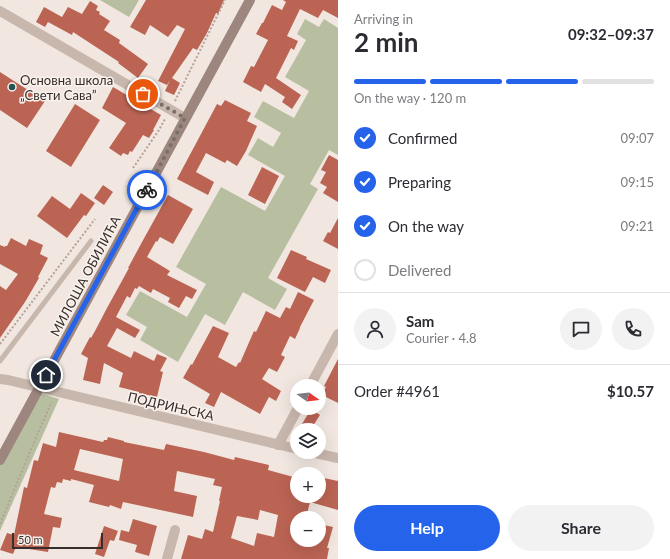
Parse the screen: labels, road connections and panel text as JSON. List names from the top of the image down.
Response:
{
  "streets": {
    "street": ["МИЛОША ОБИЛИЋА", "ПОДРИЊСКА"]
  },
  "crossings": [
    ["МИЛОША ОБИЛИЋА", "ПОДРИЊСКА"]
  ],
  "places": ["Основна школа „Свети Сава”"],
  "scale_bar": "50 m",
  "north": "right",
  "page": {
    "heading": ["2 min", "Arriving in", "09:32–09:37"],
    "panel": [
      "Sam",
      "Courier · 4.8",
      "Order #4961",
      "$10.57"
    ],
    "bar": "On the way · 120 m",
    "list": [
      ["Confirmed", "09:07"],
      ["Preparing", "09:15"],
      ["On the way", "09:21"],
      "Delivered"
    ],
    "map_buttons": ["+", "−"],
    "buttons": ["Help", "Share"],
    "scale": "50 m"
  }
}
